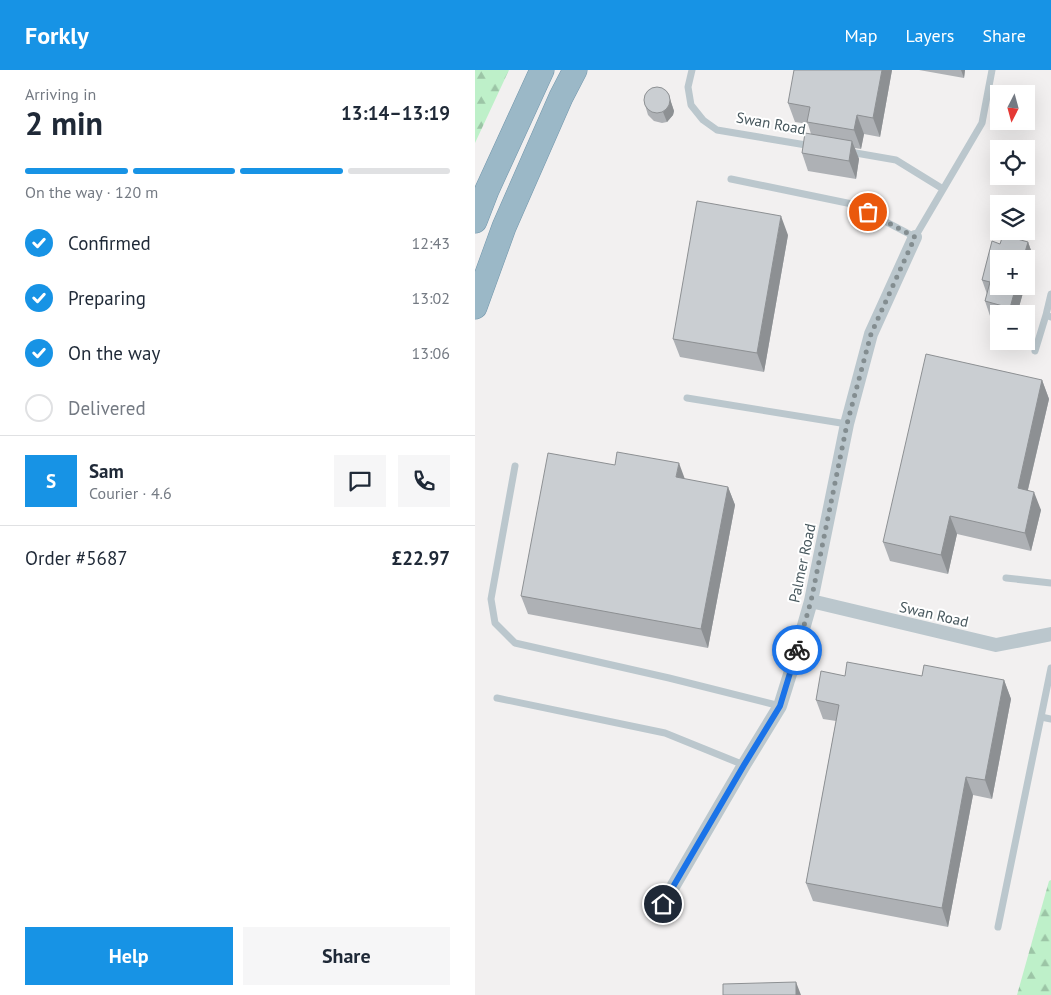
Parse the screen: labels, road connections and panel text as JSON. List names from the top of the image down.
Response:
{
  "streets": {
    "street": ["Swan Road", "Palmer Road"]
  },
  "crossings": [
    ["Swan Road", "Palmer Road"]
  ],
  "north": "bottom",
  "page": {
    "header": "Forkly",
    "nav": ["Map", "Layers", "Share"],
    "heading": ["2 min", "Arriving in", "13:14–13:19"],
    "panel": [
      "Sam",
      "Courier · 4.6",
      "Order #5687",
      "£22.97"
    ],
    "map_buttons": ["+", "−"],
    "bar": "On the way · 120 m",
    "list": [
      ["Confirmed", "12:43"],
      ["Preparing", "13:02"],
      ["On the way", "13:06"],
      "Delivered"
    ],
    "round": "S",
    "buttons": ["Help", "Share"]
  }
}
